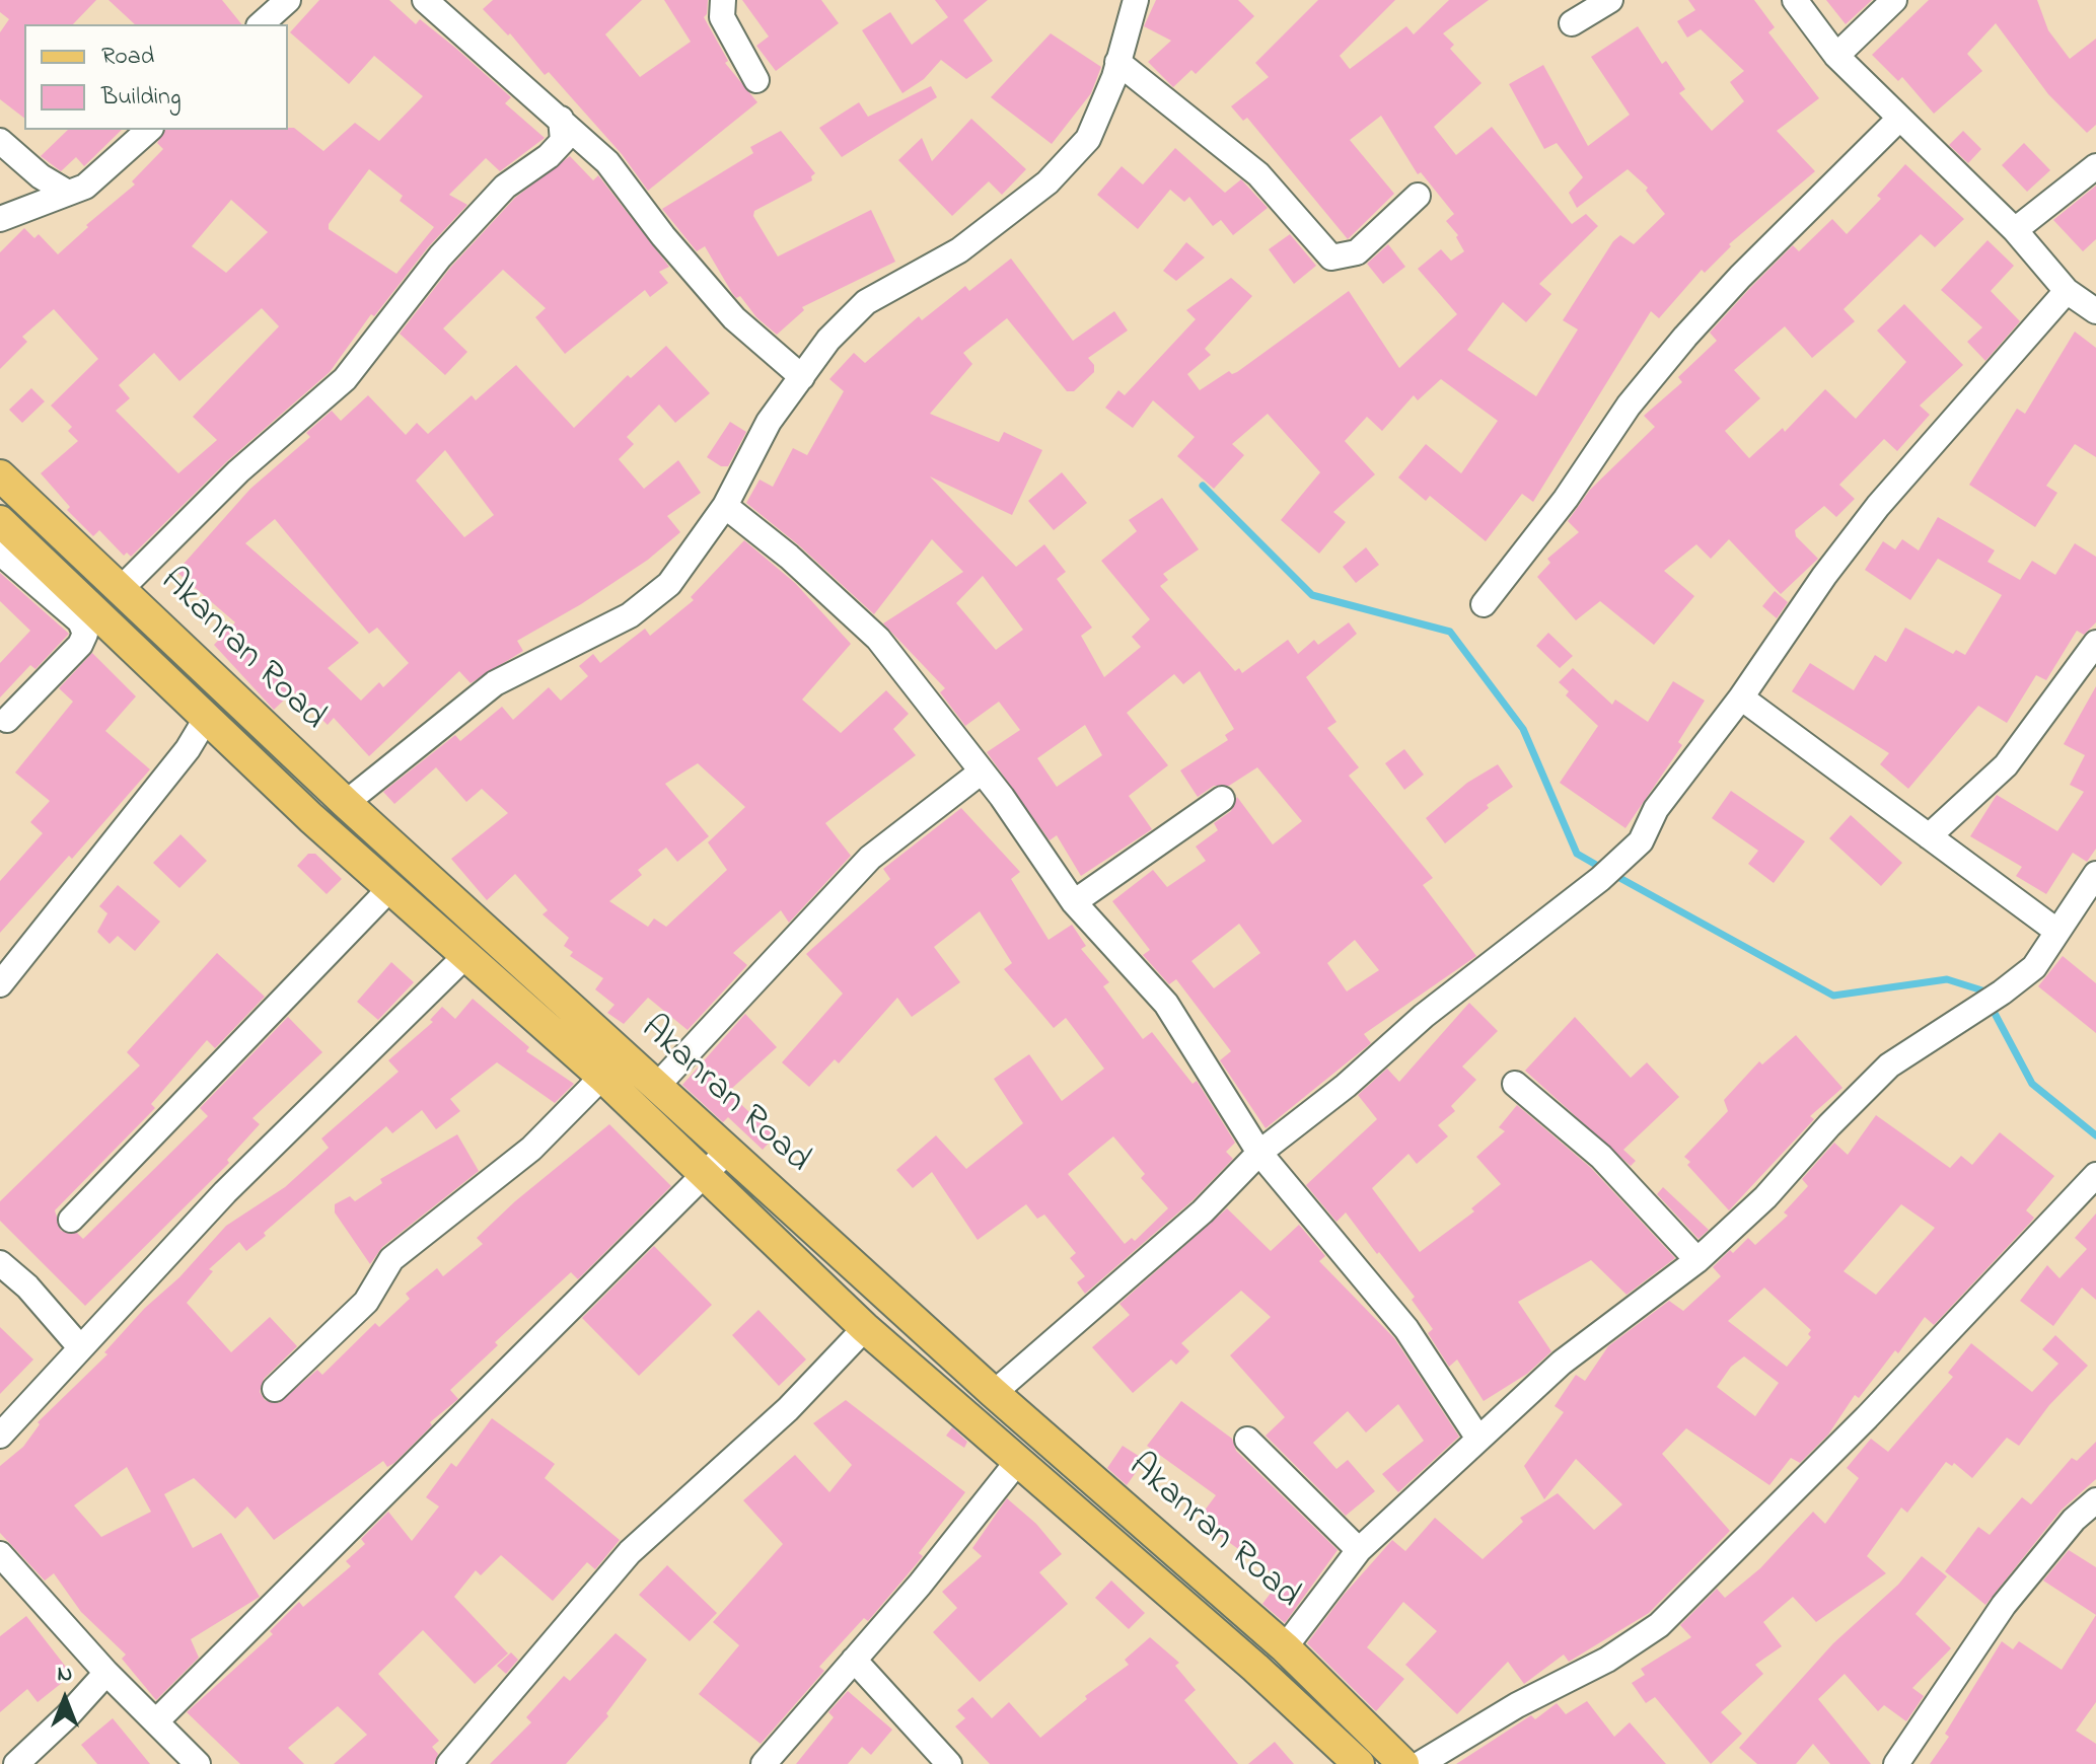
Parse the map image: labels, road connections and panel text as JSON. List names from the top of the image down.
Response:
{
  "streets": {
    "main road": ["Akanran Road"]
  },
  "legend": ["Road", "Building"],
  "north": "top"
}
